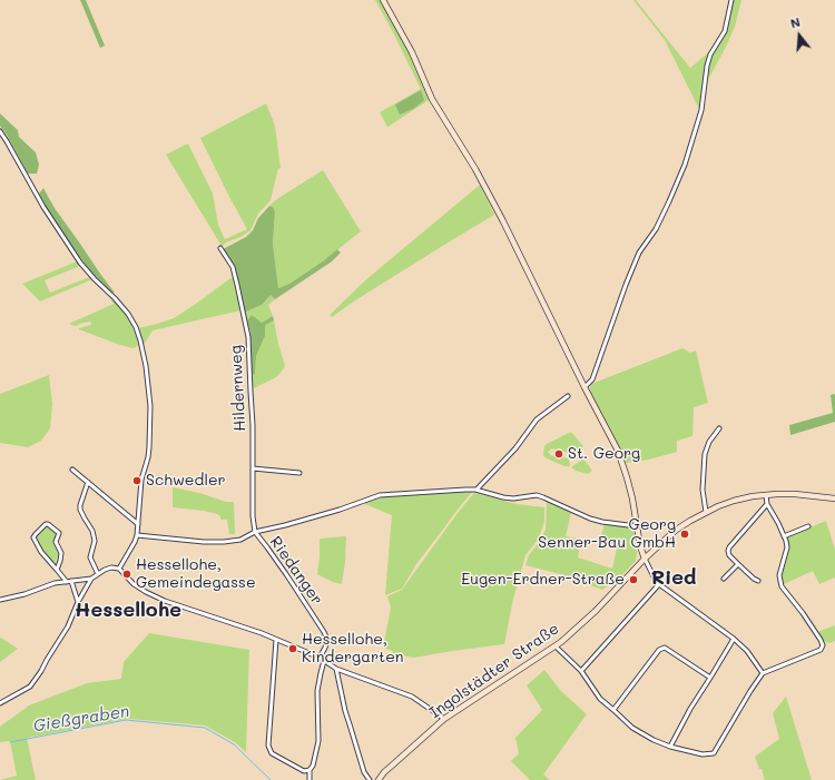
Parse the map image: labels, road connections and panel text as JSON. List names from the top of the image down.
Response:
{
  "streets": {
    "main road": ["Ingolstädter Straße"],
    "street": ["Hildernweg", "Riedanger"]
  },
  "crossings": [
    ["Hildernweg", "Riedanger"]
  ],
  "districts": ["Ried", "Hessellohe"],
  "water": ["Gießgraben"],
  "places": [
    "St. Georg",
    "Schwedler",
    "Georg Senner-Bau GmbH",
    "Hessellohe, Gemeindegasse",
    "Eugen-Erdner-Straße",
    "Hessellohe, Kindergarten"
  ],
  "north": "top"
}
